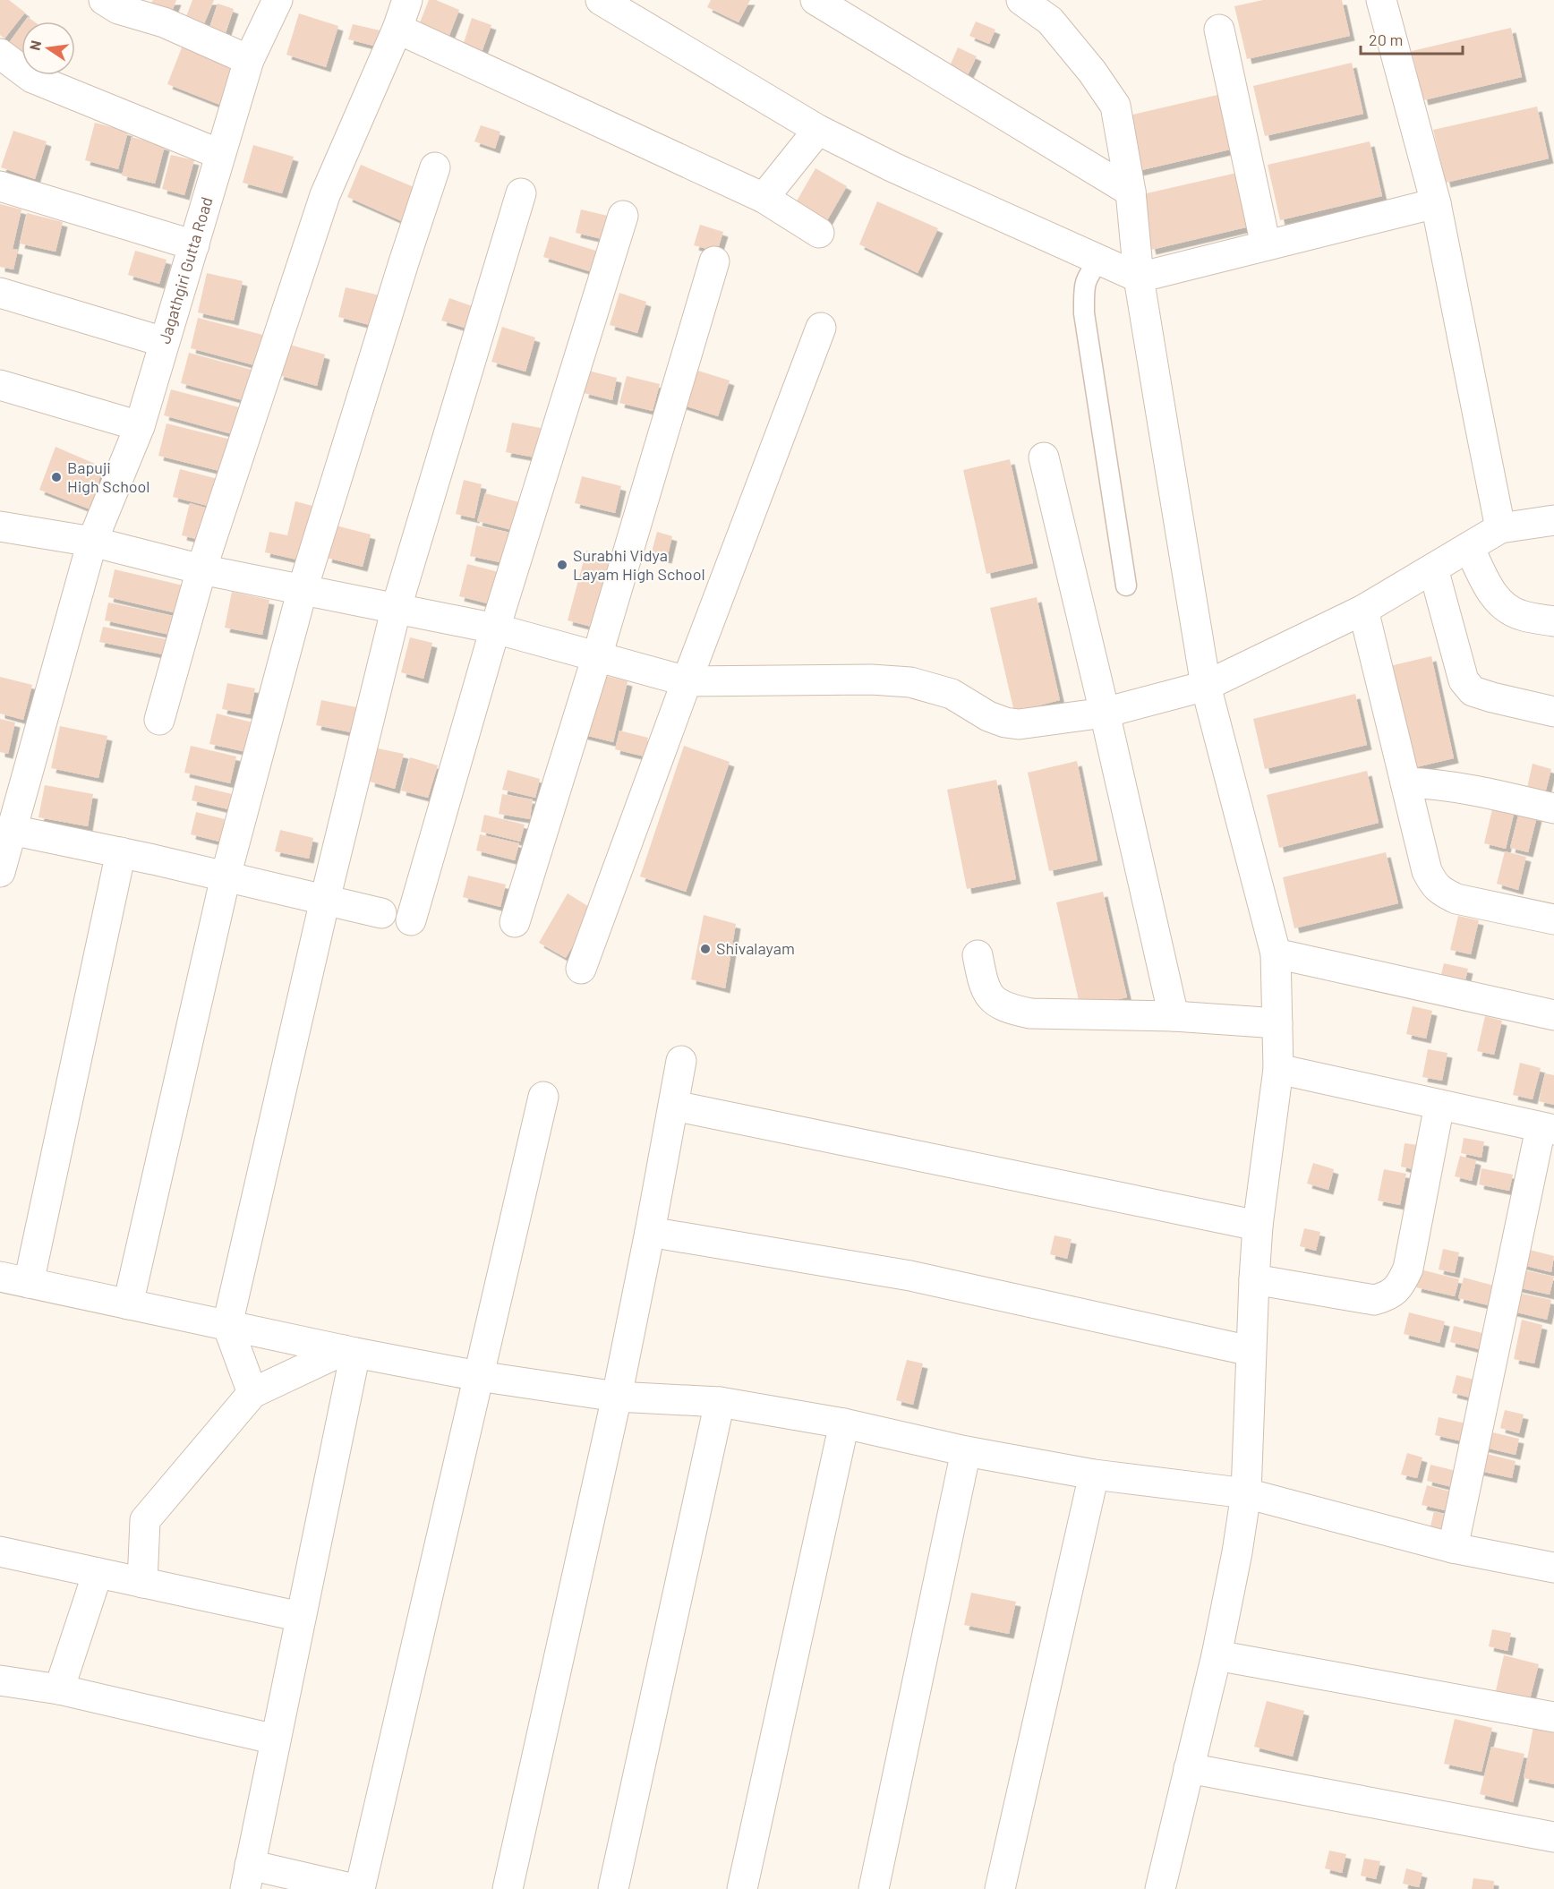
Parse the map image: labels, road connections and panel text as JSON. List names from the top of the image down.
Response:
{
  "streets": {
    "street": ["Jagathgiri Gutta Road"]
  },
  "places": ["Bapuji High School", "Surabhi Vidya Layam High School", "Shivalayam"],
  "scale_bar": "20 m",
  "north": "left"
}
